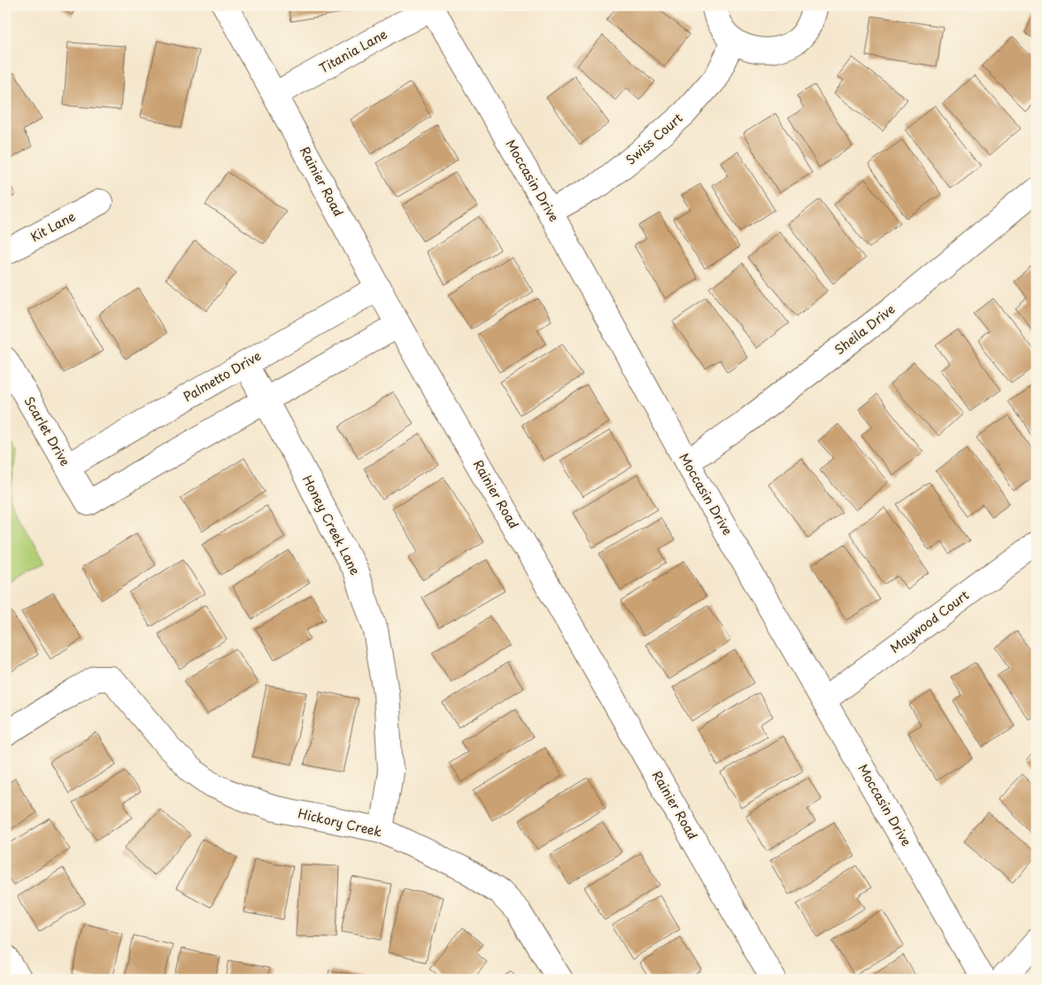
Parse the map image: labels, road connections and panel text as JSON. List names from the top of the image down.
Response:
{
  "streets": {
    "street": [
      "Titania Lane",
      "Swiss Court",
      "Moccasin Drive",
      "Rainier Road",
      "Kit Lane",
      "Sheila Drive",
      "Palmetto Drive",
      "Scarlet Drive",
      "Honey Creek Lane",
      "Maywood Court",
      "Hickory Creek"
    ]
  },
  "crossings": [
    ["Titania Lane", "Moccasin Drive"],
    ["Titania Lane", "Rainier Road"],
    ["Swiss Court", "Moccasin Drive"],
    ["Moccasin Drive", "Sheila Drive"],
    ["Moccasin Drive", "Maywood Court"],
    ["Rainier Road", "Palmetto Drive"],
    ["Palmetto Drive", "Scarlet Drive"],
    ["Palmetto Drive", "Honey Creek Lane"],
    ["Scarlet Drive", "Honey Creek Lane"],
    ["Honey Creek Lane", "Hickory Creek"]
  ]
}
